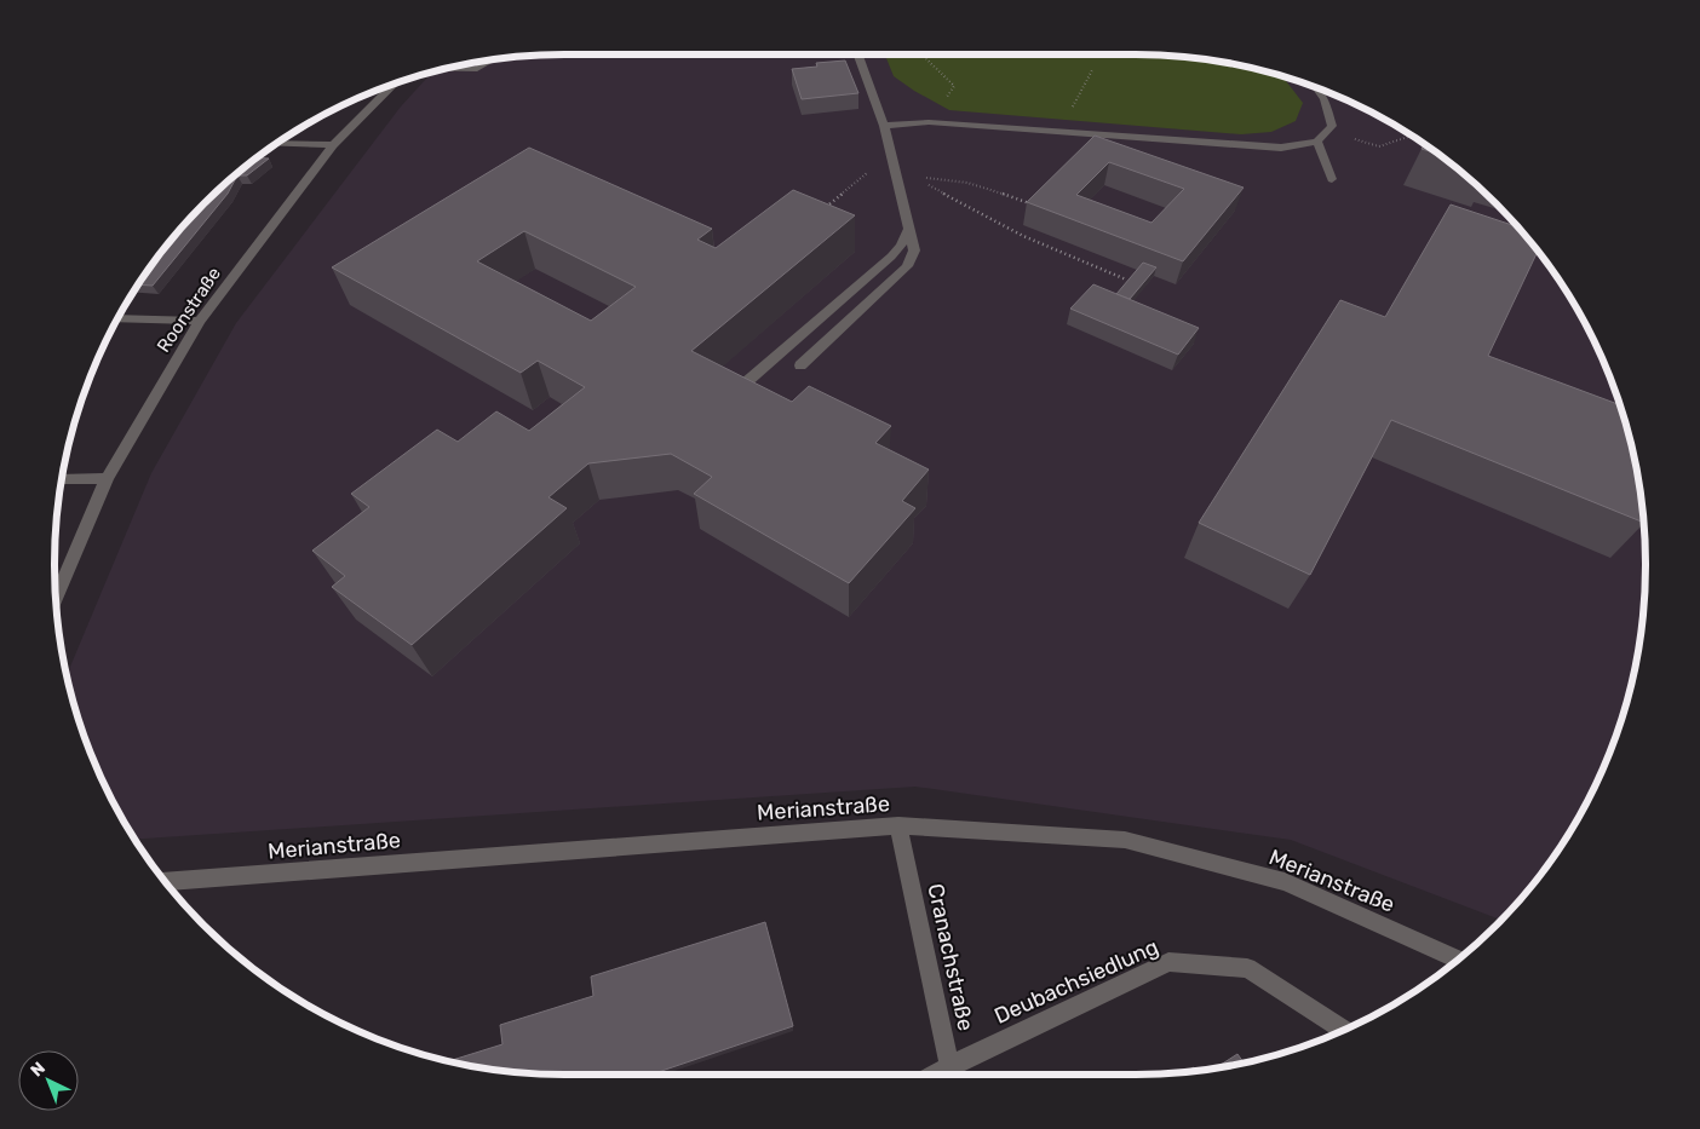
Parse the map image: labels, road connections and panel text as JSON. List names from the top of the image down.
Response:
{
  "streets": {
    "street": [
      "Roonstraße",
      "Merianstraße",
      "Cranachstraße",
      "Deubachsiedlung"
    ]
  },
  "crossings": [
    ["Merianstraße", "Cranachstraße"],
    ["Cranachstraße", "Deubachsiedlung"]
  ],
  "north": "top left"
}
